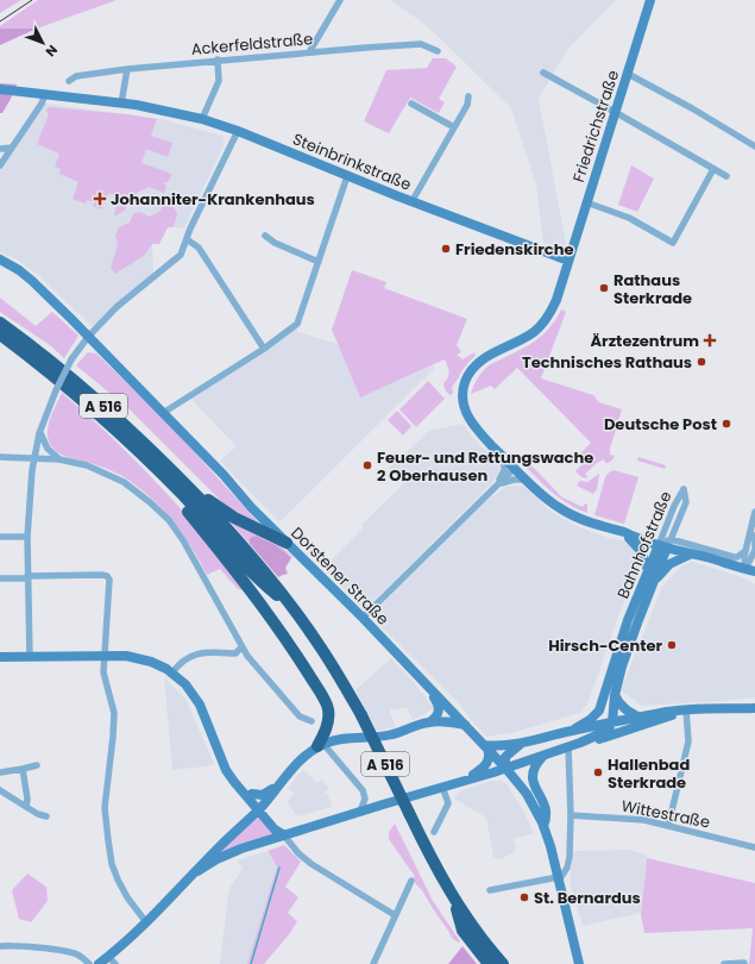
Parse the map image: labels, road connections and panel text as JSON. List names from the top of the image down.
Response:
{
  "streets": {
    "highway": ["A 516"],
    "main road": [
      "Friedrichstraße",
      "Steinbrinkstraße",
      "Bahnhofstraße",
      "Dorstener Straße"
    ],
    "street": ["Ackerfeldstraße", "Wittestraße"]
  },
  "crossings": [
    ["Friedrichstraße", "Steinbrinkstraße"],
    ["Friedrichstraße", "Bahnhofstraße"]
  ],
  "places": {
    "health": ["Johanniter-Krankenhaus", "Ärztezentrum"],
    "other": [
      "Friedenskirche",
      "Rathaus Sterkrade",
      "Technisches Rathaus",
      "Deutsche Post",
      "Feuer- und Rettungswache 2 Oberhausen",
      "Hirsch-Center",
      "Hallenbad Sterkrade",
      "St. Bernardus"
    ]
  },
  "north": "bottom right"
}
